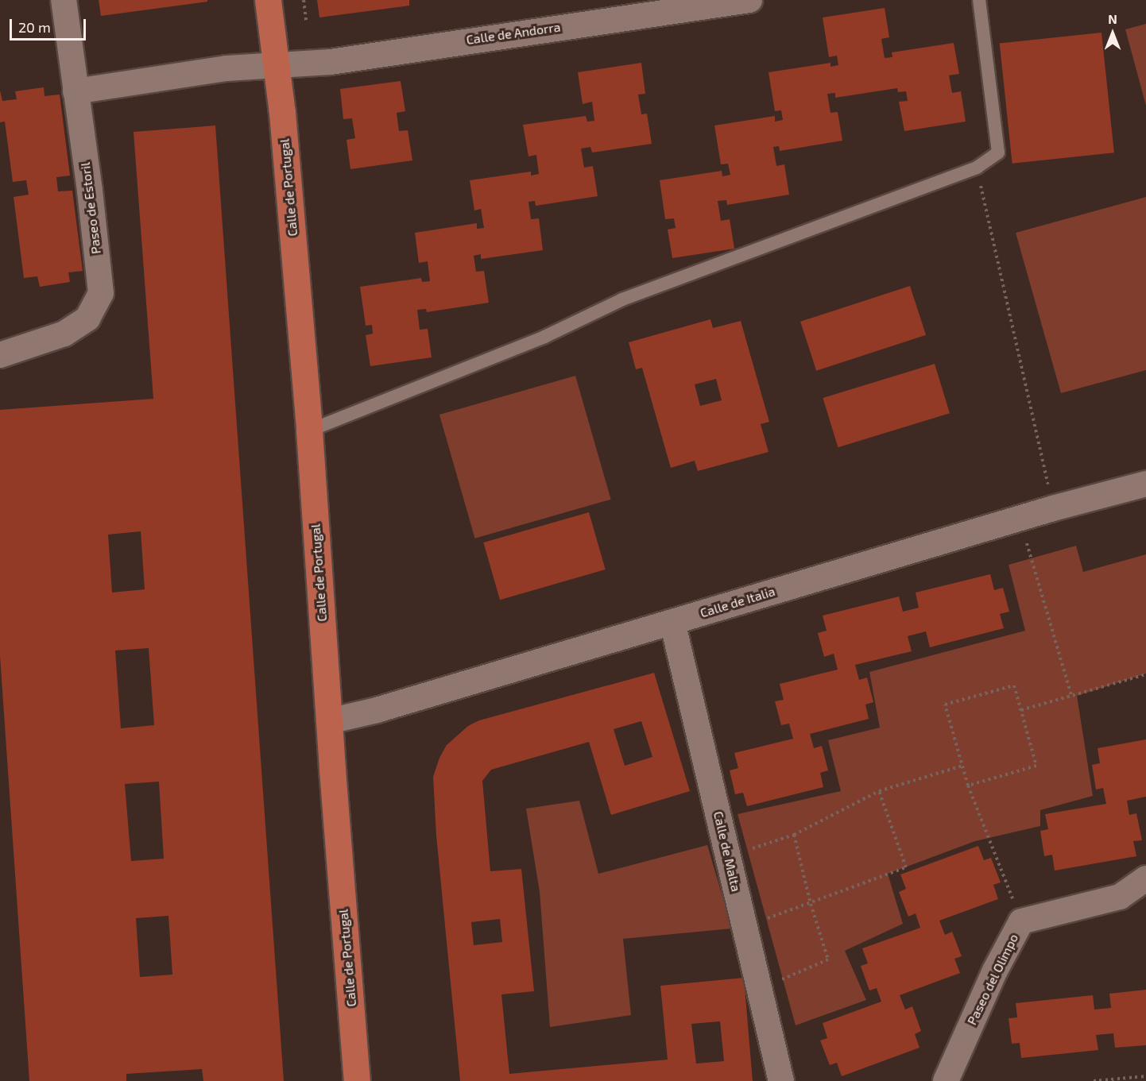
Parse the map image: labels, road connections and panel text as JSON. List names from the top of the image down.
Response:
{
  "streets": {
    "main road": ["Calle de Portugal"],
    "street": [
      "Calle de Andorra",
      "Paseo de Estoril",
      "Calle de Italia",
      "Calle de Malta",
      "Paseo del Olimpo"
    ]
  },
  "crossings": [
    ["Calle de Andorra", "Calle de Portugal"],
    ["Calle de Portugal", "Calle de Italia"],
    ["Calle de Italia", "Calle de Malta"]
  ],
  "scale_bar": "20 m",
  "north": "top"
}
